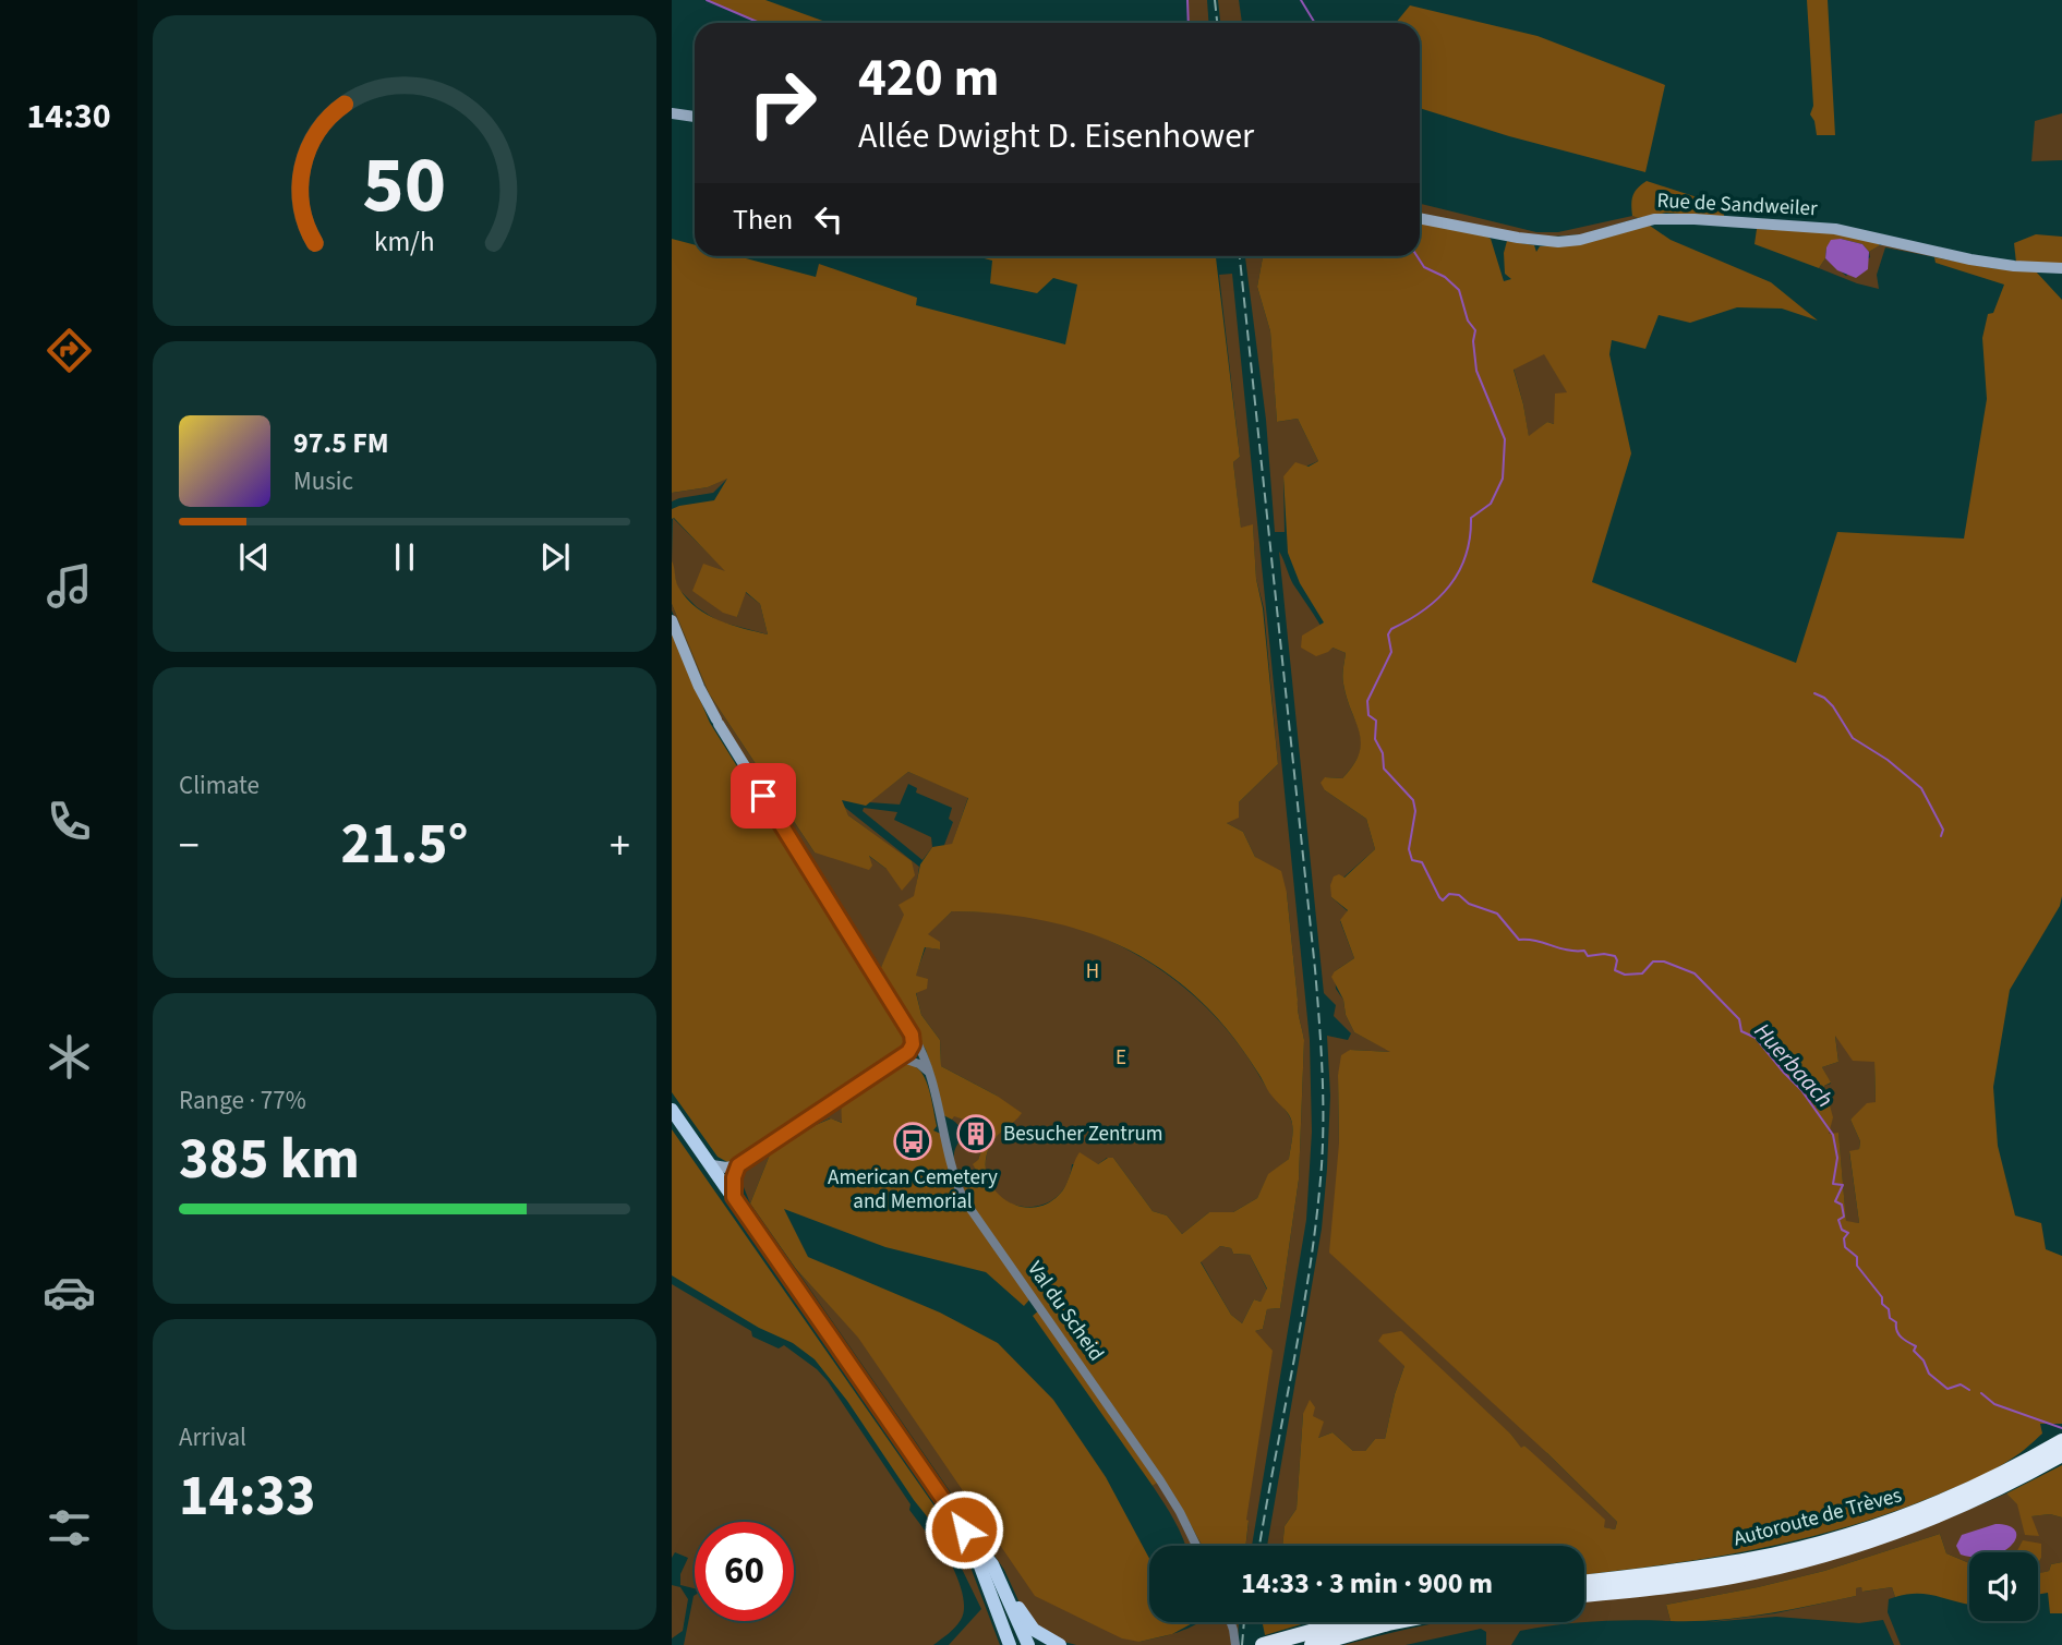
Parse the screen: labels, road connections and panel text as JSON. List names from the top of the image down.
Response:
{
  "streets": {
    "highway": ["Autoroute de Trèves"],
    "main road": ["Rue de Sandweiler", "Val du Scheid"]
  },
  "water": ["Huerbaach"],
  "parks": ["H", "E"],
  "places": {
    "building": ["Besucher Zentrum"],
    "bus stop": ["American Cemetery and Memorial"]
  },
  "page": {
    "tabs": "14:30",
    "turn": ["420 m", "Allée Dwight D. Eisenhower"],
    "then": "Then",
    "song": ["97.5 FM", "Music"],
    "tile": [
      "Climate",
      ["Range · 77%", "385 km"],
      ["Arrival", "14:33"]
    ],
    "heat": ["−", "21.5°", "+"],
    "limit": "60",
    "trip": "14:33 · 3 min · 900 m",
    "gauge": ["50", "km/h"]
  }
}
